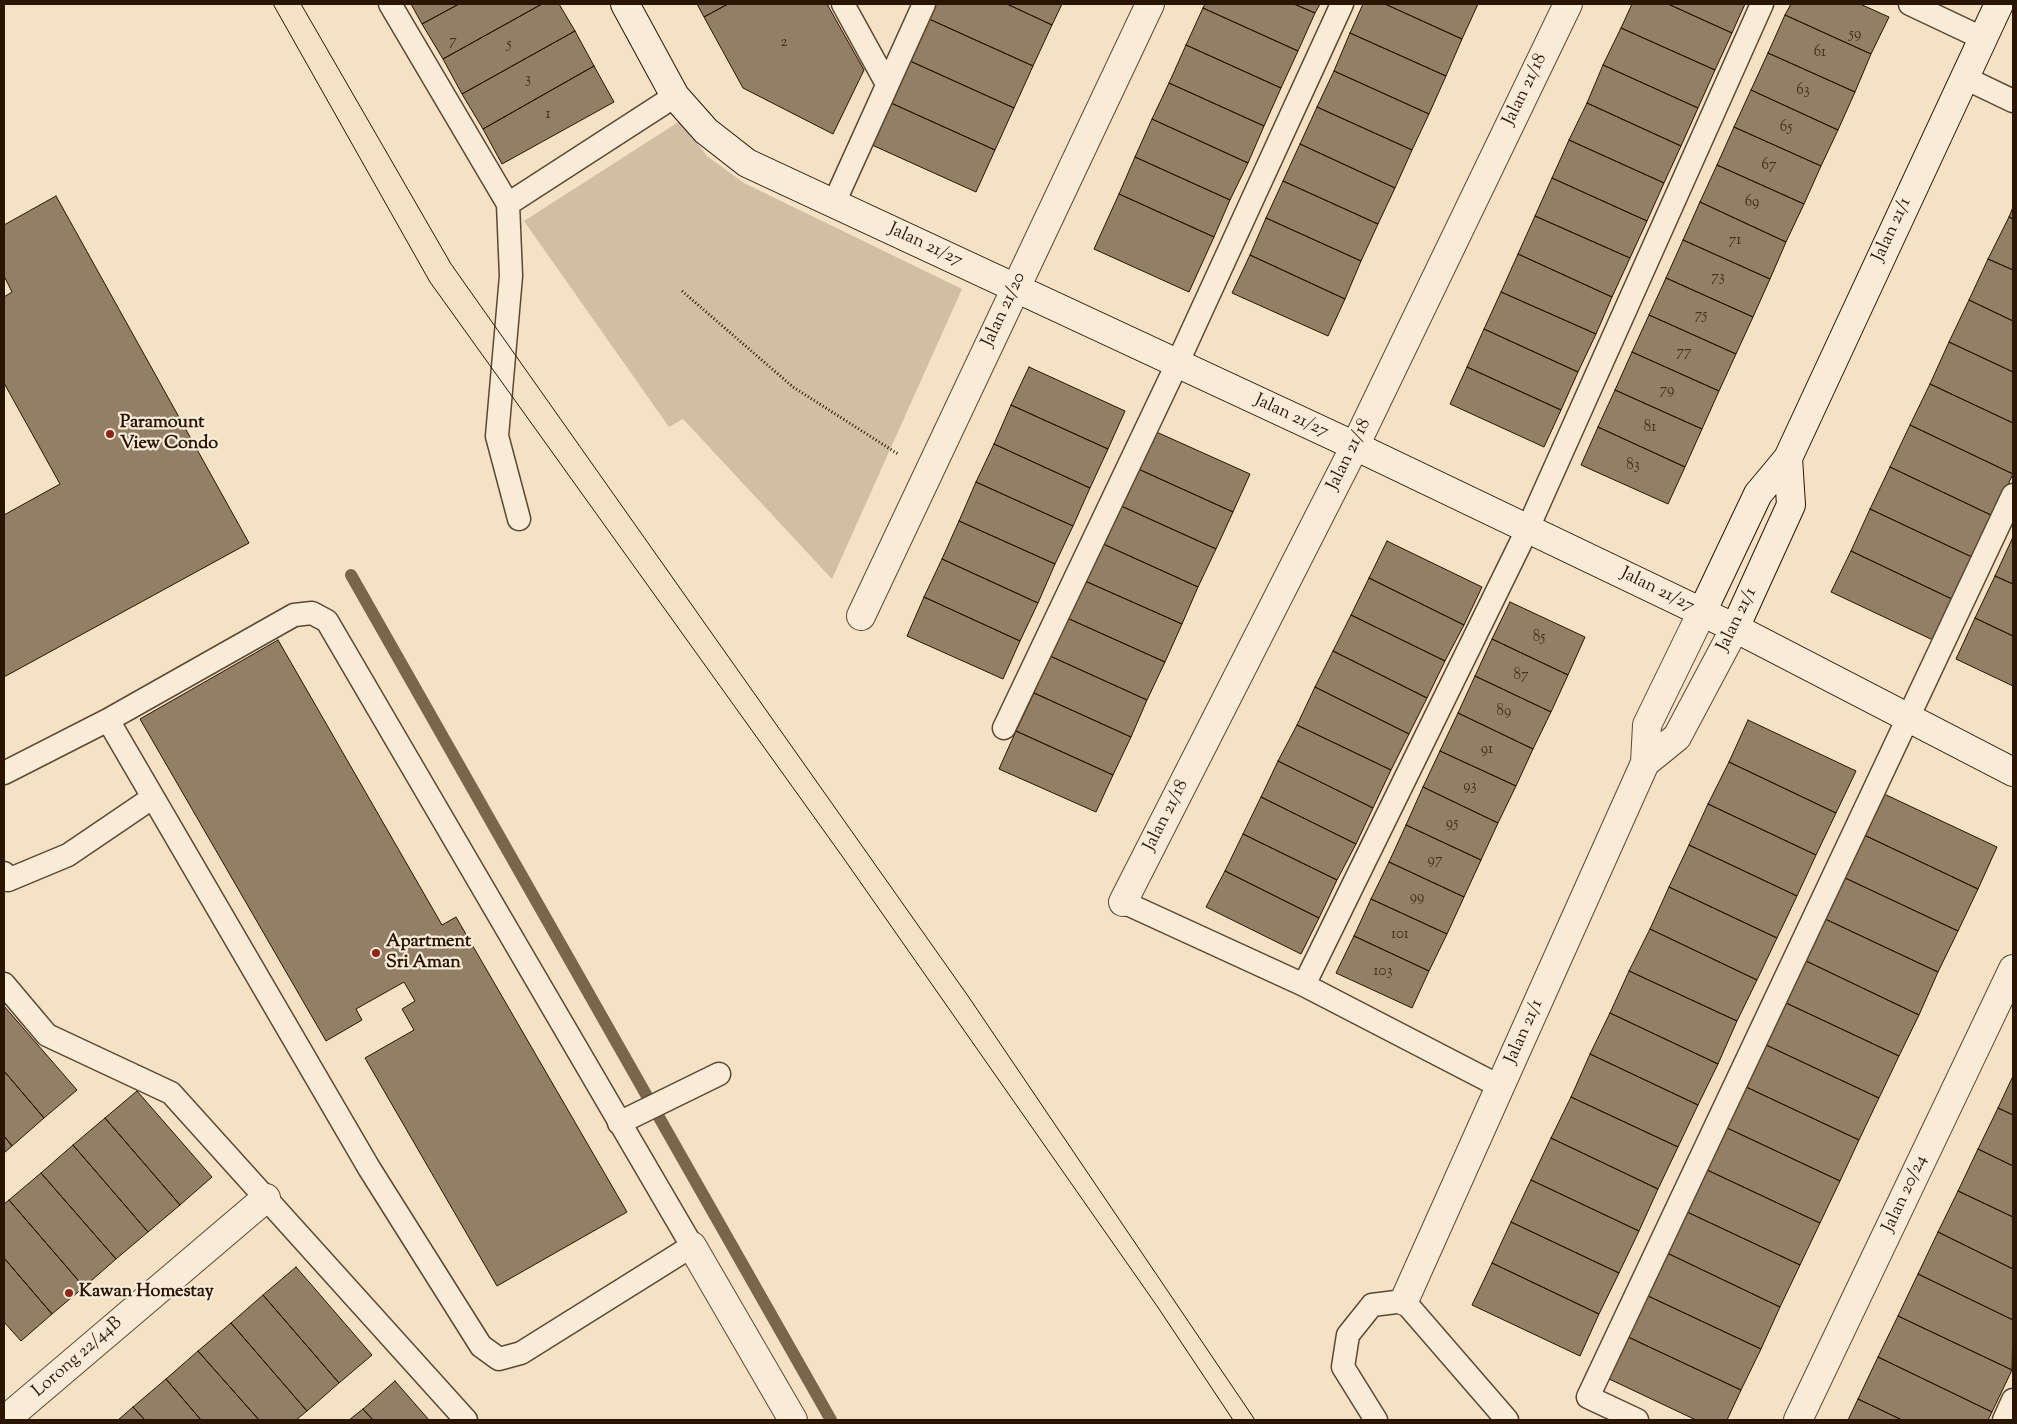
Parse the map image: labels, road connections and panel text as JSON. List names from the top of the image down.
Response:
{
  "streets": {
    "street": [
      "Jalan 21/18",
      "Jalan 21/1",
      "Jalan 21/27",
      "Jalan 21/20",
      "Jalan 20/24",
      "Lorong 22/44B"
    ]
  },
  "crossings": [
    ["Jalan 21/18", "Jalan 21/27"],
    ["Jalan 21/1", "Jalan 21/27"],
    ["Jalan 21/27", "Jalan 21/20"]
  ],
  "places": ["Paramount View Condo", "Apartment Sri Aman", "Kawan Homestay"],
  "house_numbers": [
    "59",
    "7",
    "2",
    "5",
    "61",
    "3",
    "63",
    "1",
    "65",
    "67",
    "69",
    "71",
    "73",
    "75",
    "77",
    "79",
    "81",
    "83",
    "85",
    "87",
    "89",
    "91",
    "93",
    "95",
    "97",
    "99",
    "101",
    "103"
  ]
}
